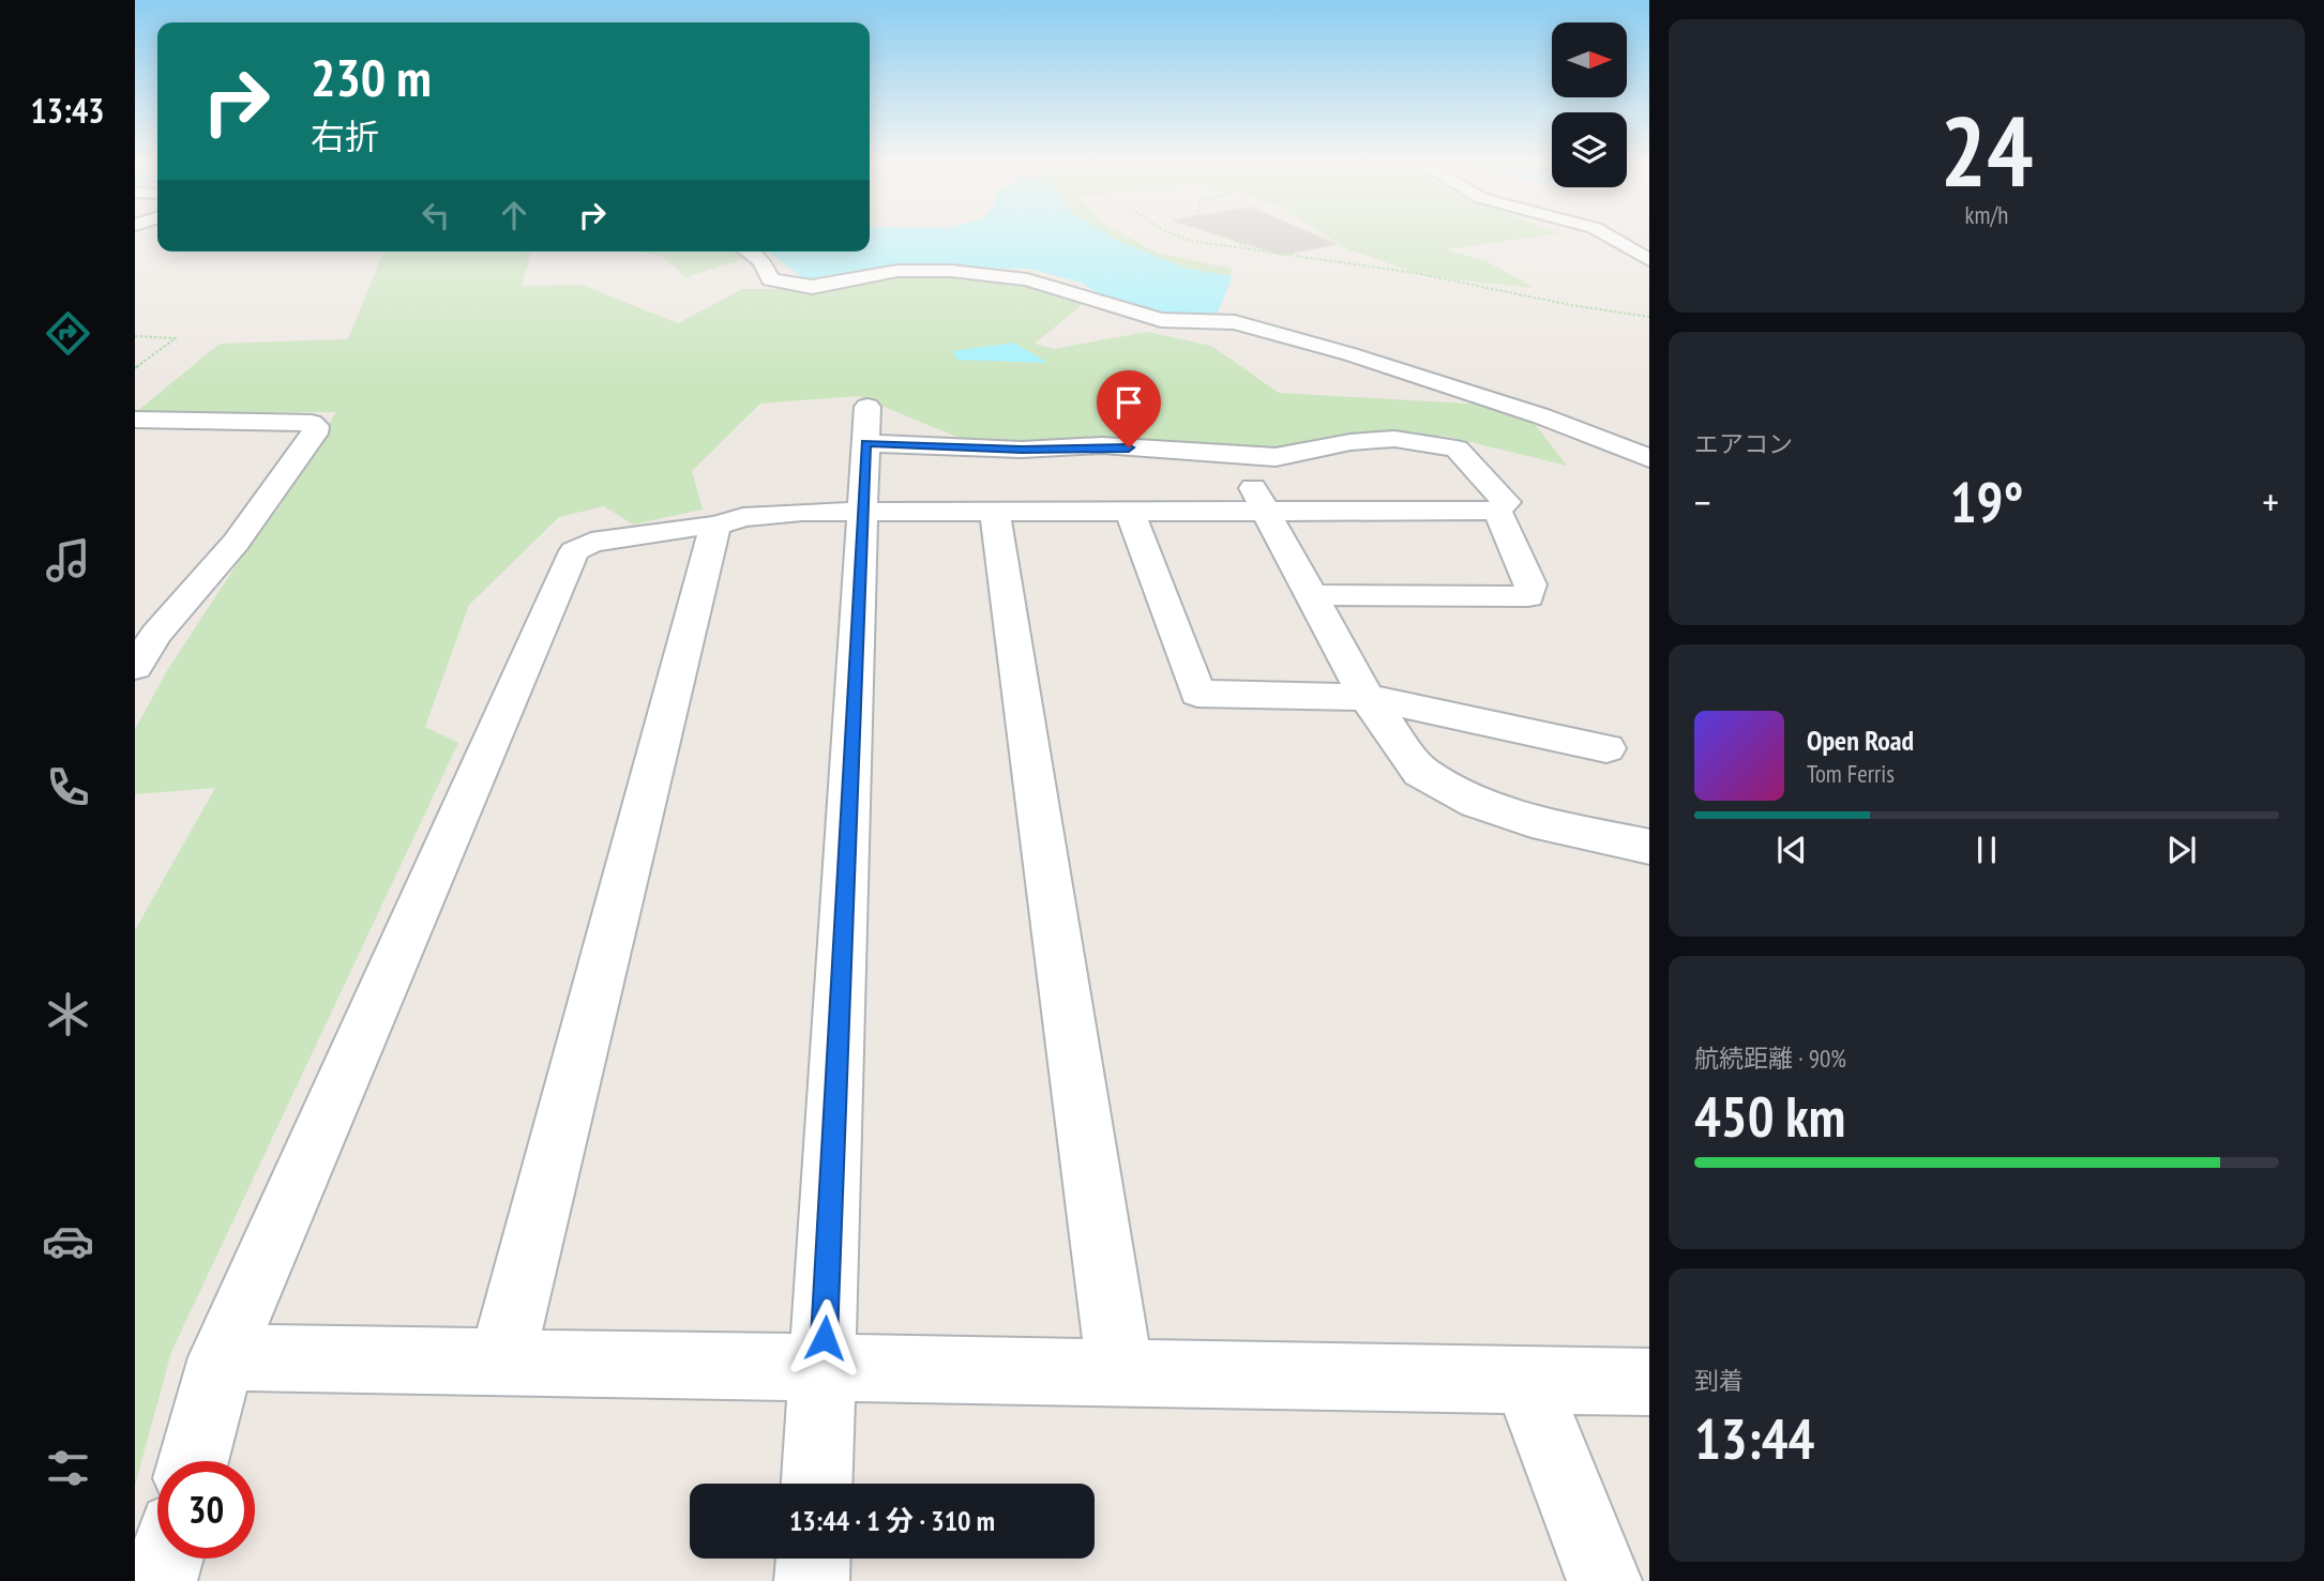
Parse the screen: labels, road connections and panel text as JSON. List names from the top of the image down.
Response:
{
  "north": "right",
  "page": {
    "tabs": "13:43",
    "tile": [
      ["24", "km/h"],
      "エアコン",
      ["航続距離 · 90%", "450 km"],
      ["到着", "13:44"]
    ],
    "turn": ["230 m", "右折"],
    "heat": ["−", "19°", "+"],
    "song": ["Open Road", "Tom Ferris"],
    "limit": "30",
    "trip": "13:44 · 1 分 · 310 m"
  }
}
